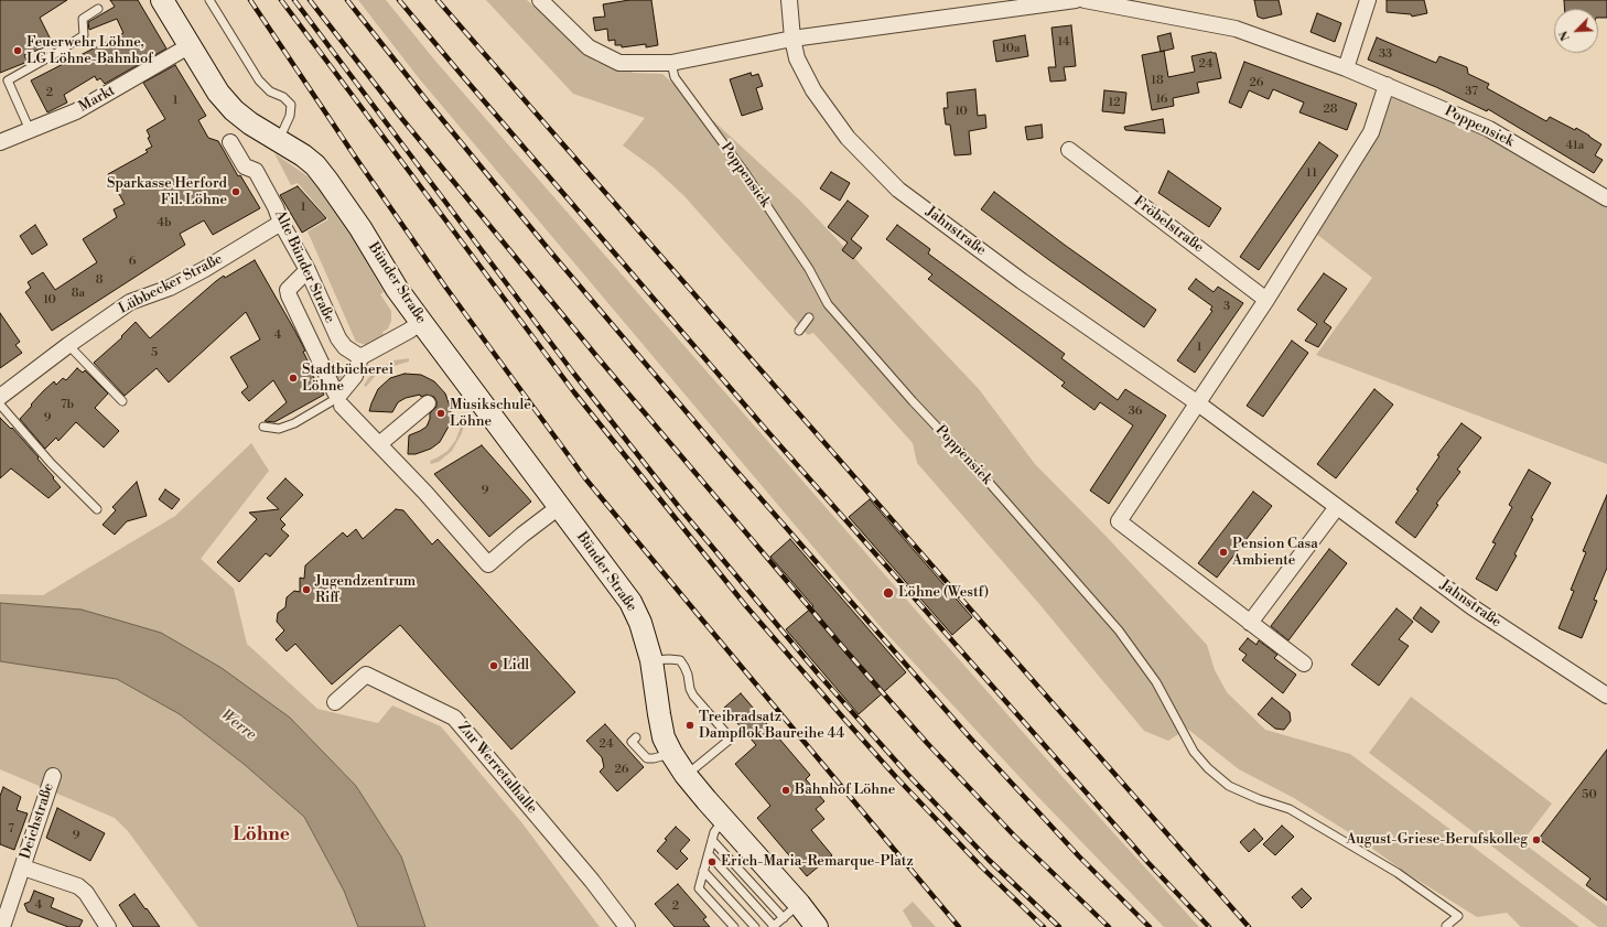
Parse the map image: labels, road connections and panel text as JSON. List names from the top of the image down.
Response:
{
  "streets": {
    "main road": ["Bünder Straße"],
    "street": [
      "Markt",
      "Poppensiek",
      "Fröbelstraße",
      "Jahnstraße",
      "Alte Bünder Straße",
      "Lübbecker Straße",
      "Zur Werretalhalle",
      "Deichstraße"
    ]
  },
  "crossings": [
    ["Markt", "Bünder Straße"],
    ["Alte Bünder Straße", "Lübbecker Straße"]
  ],
  "districts": ["Löhne"],
  "water": ["Werre"],
  "places": [
    "Feuerwehr Löhne, LG Löhne-Bahnhof",
    "Sparkasse Herford Fil. Löhne",
    "Stadtbücherei Löhne",
    "Musikschule Löhne",
    "Pension Casa Ambiente",
    "Jugendzentrum Riff",
    "Löhne (Westf)",
    "Lidl",
    "Treibradsatz Dampflok Baureihe 44",
    "Bahnhof Löhne",
    "August-Griese-Berufskolleg",
    "Erich-Maria-Remarque-Platz"
  ],
  "house_numbers": [
    "14",
    "10a",
    "33",
    "24",
    "18",
    "26",
    "37",
    "2",
    "16",
    "1",
    "12",
    "28",
    "10",
    "41a",
    "11",
    "1",
    "4b",
    "6",
    "8",
    "8a",
    "10",
    "3",
    "4",
    "1",
    "5",
    "7b",
    "36",
    "9",
    "9",
    "24",
    "26",
    "50",
    "7",
    "9",
    "4",
    "2"
  ],
  "north": "bottom left"
}
